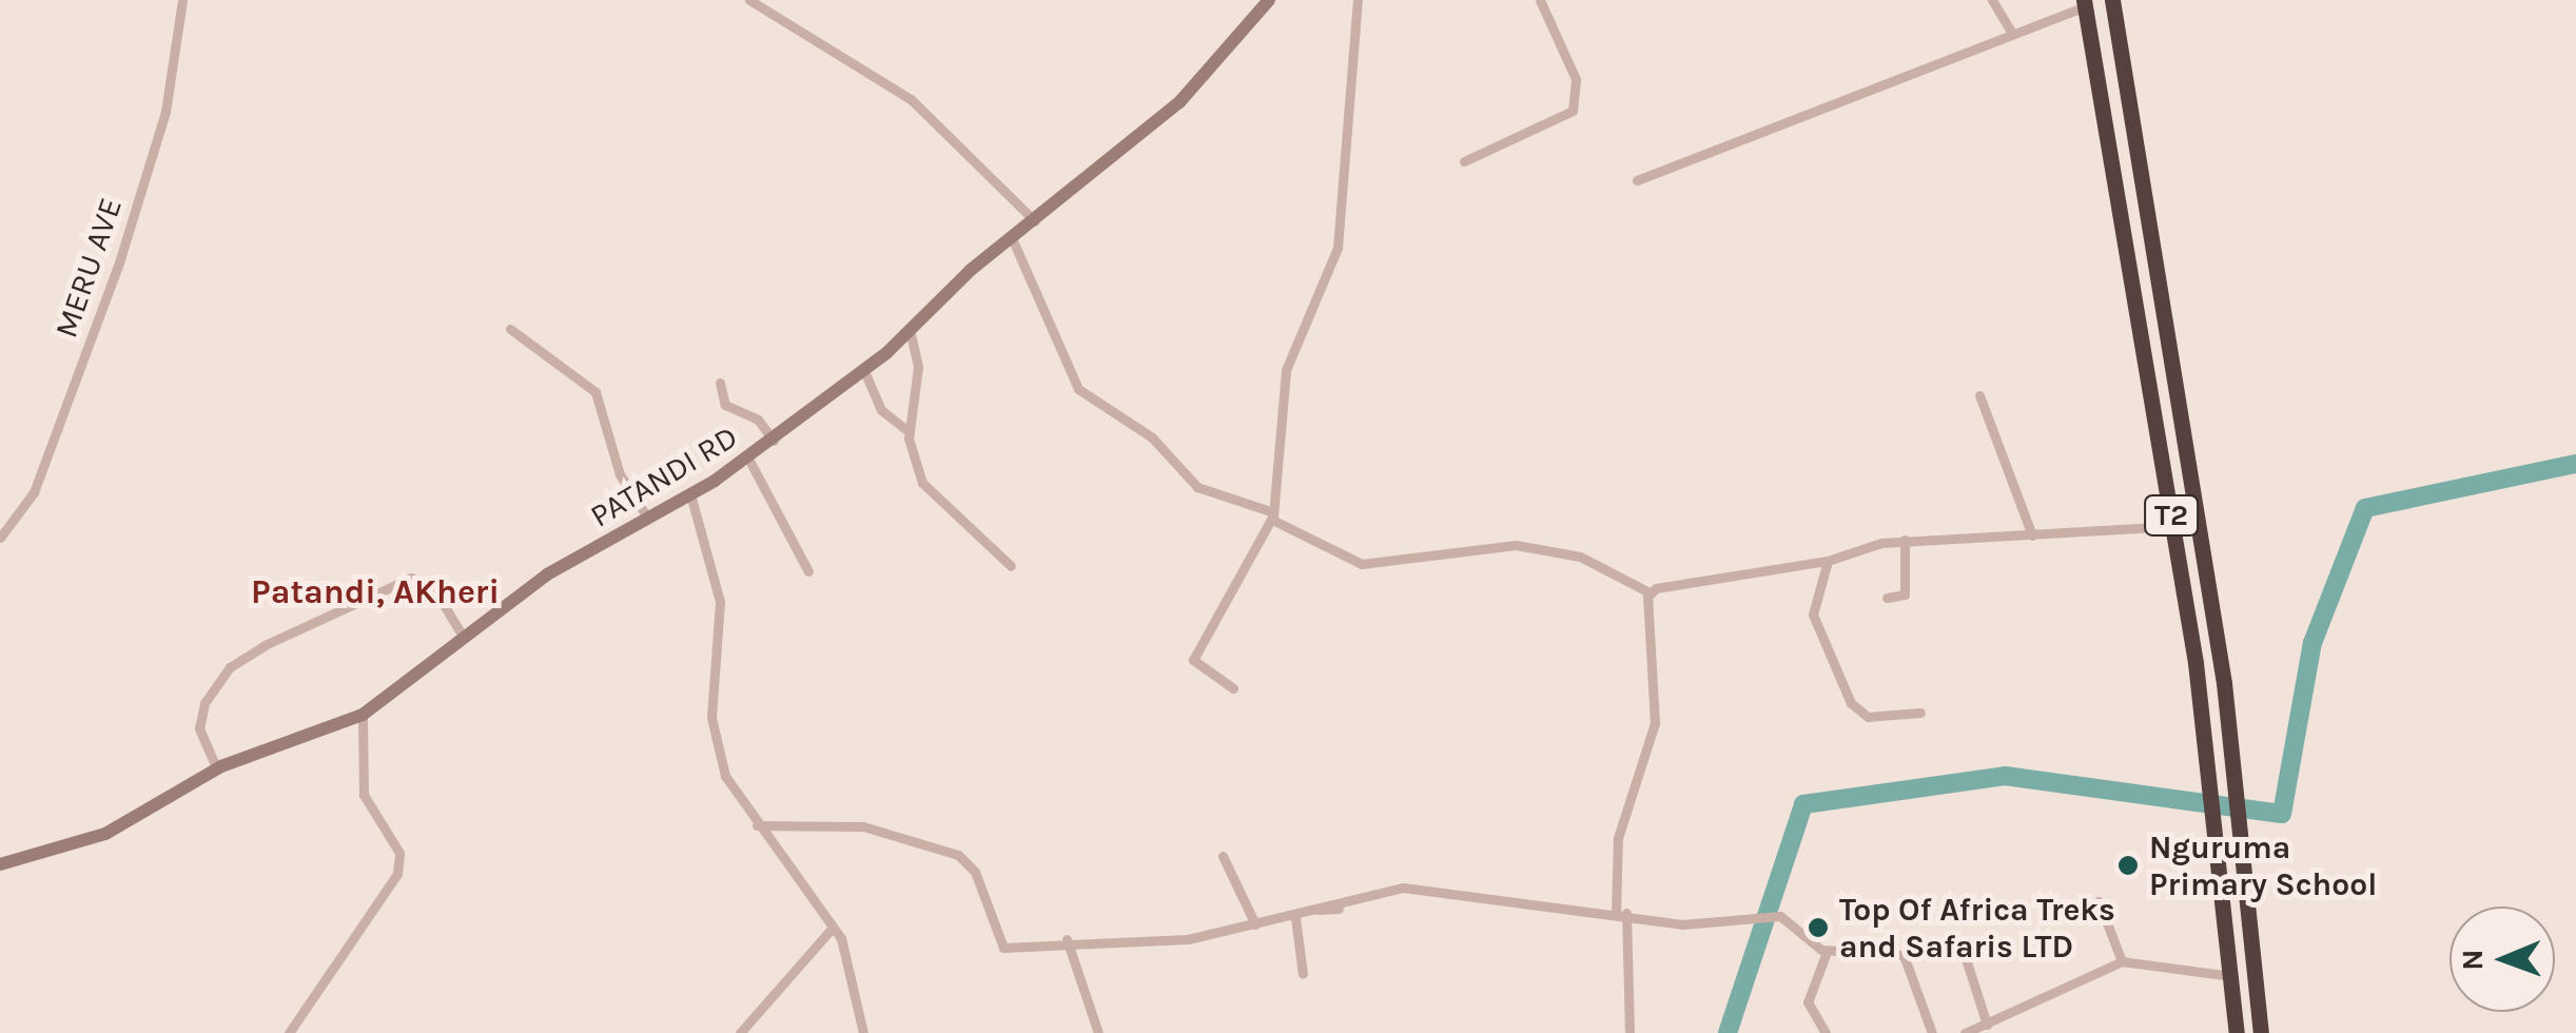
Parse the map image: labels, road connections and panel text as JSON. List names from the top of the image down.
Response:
{
  "streets": {
    "highway": ["T2"],
    "street": ["MERU AVE", "PATANDI RD"]
  },
  "districts": ["Patandi, AKheri"],
  "places": ["Nguruma Primary School", "Top Of Africa Treks and Safaris LTD"],
  "north": "left"
}
